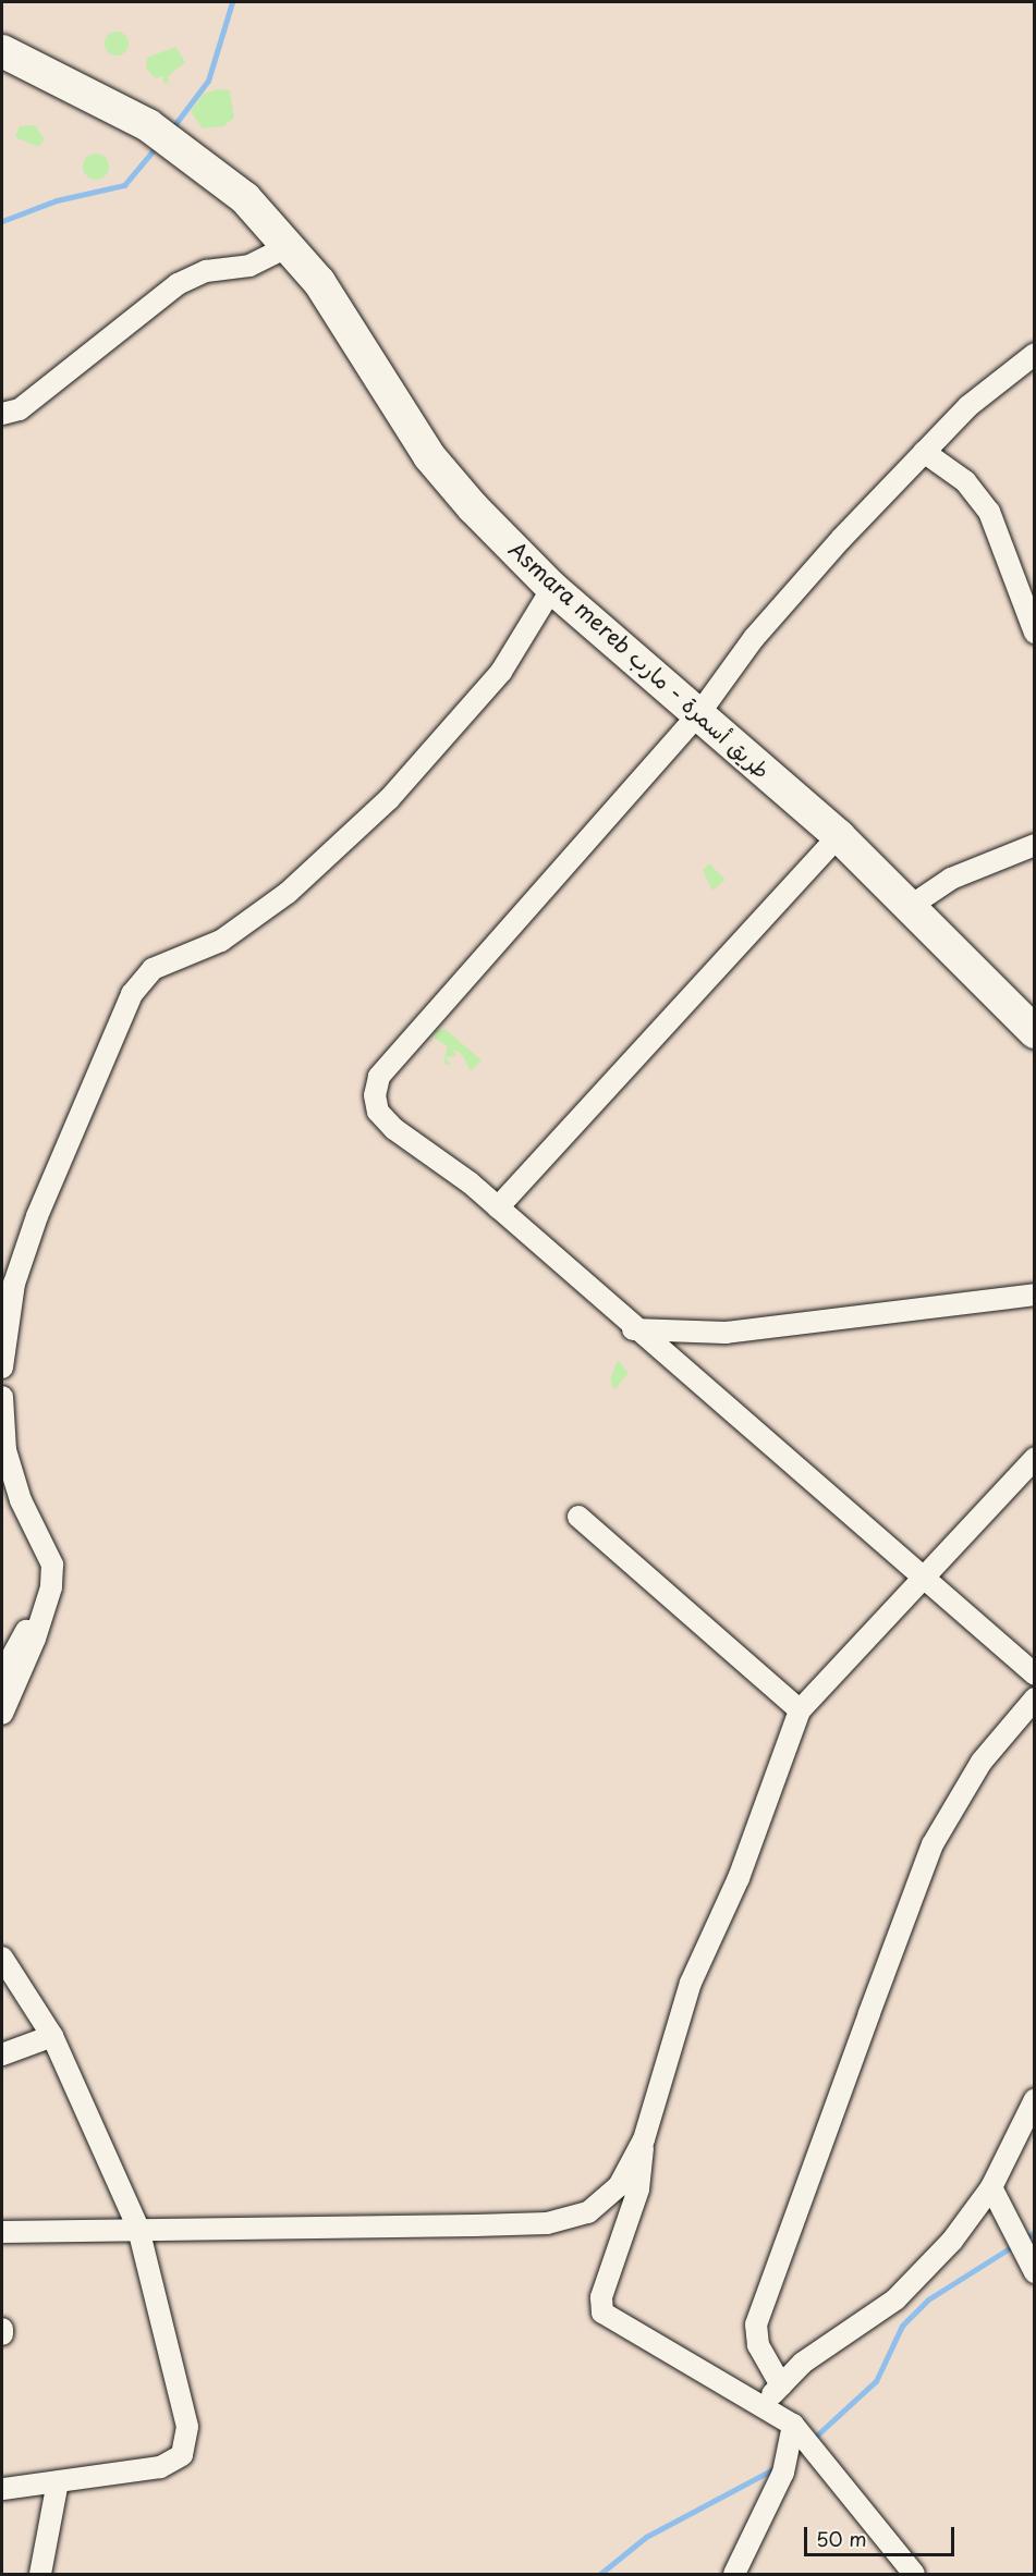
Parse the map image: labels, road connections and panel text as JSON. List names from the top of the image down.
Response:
{
  "streets": {
    "highway": ["Asmara mereb طريق أسمرة - مارب"]
  },
  "scale_bar": "50 m"
}
